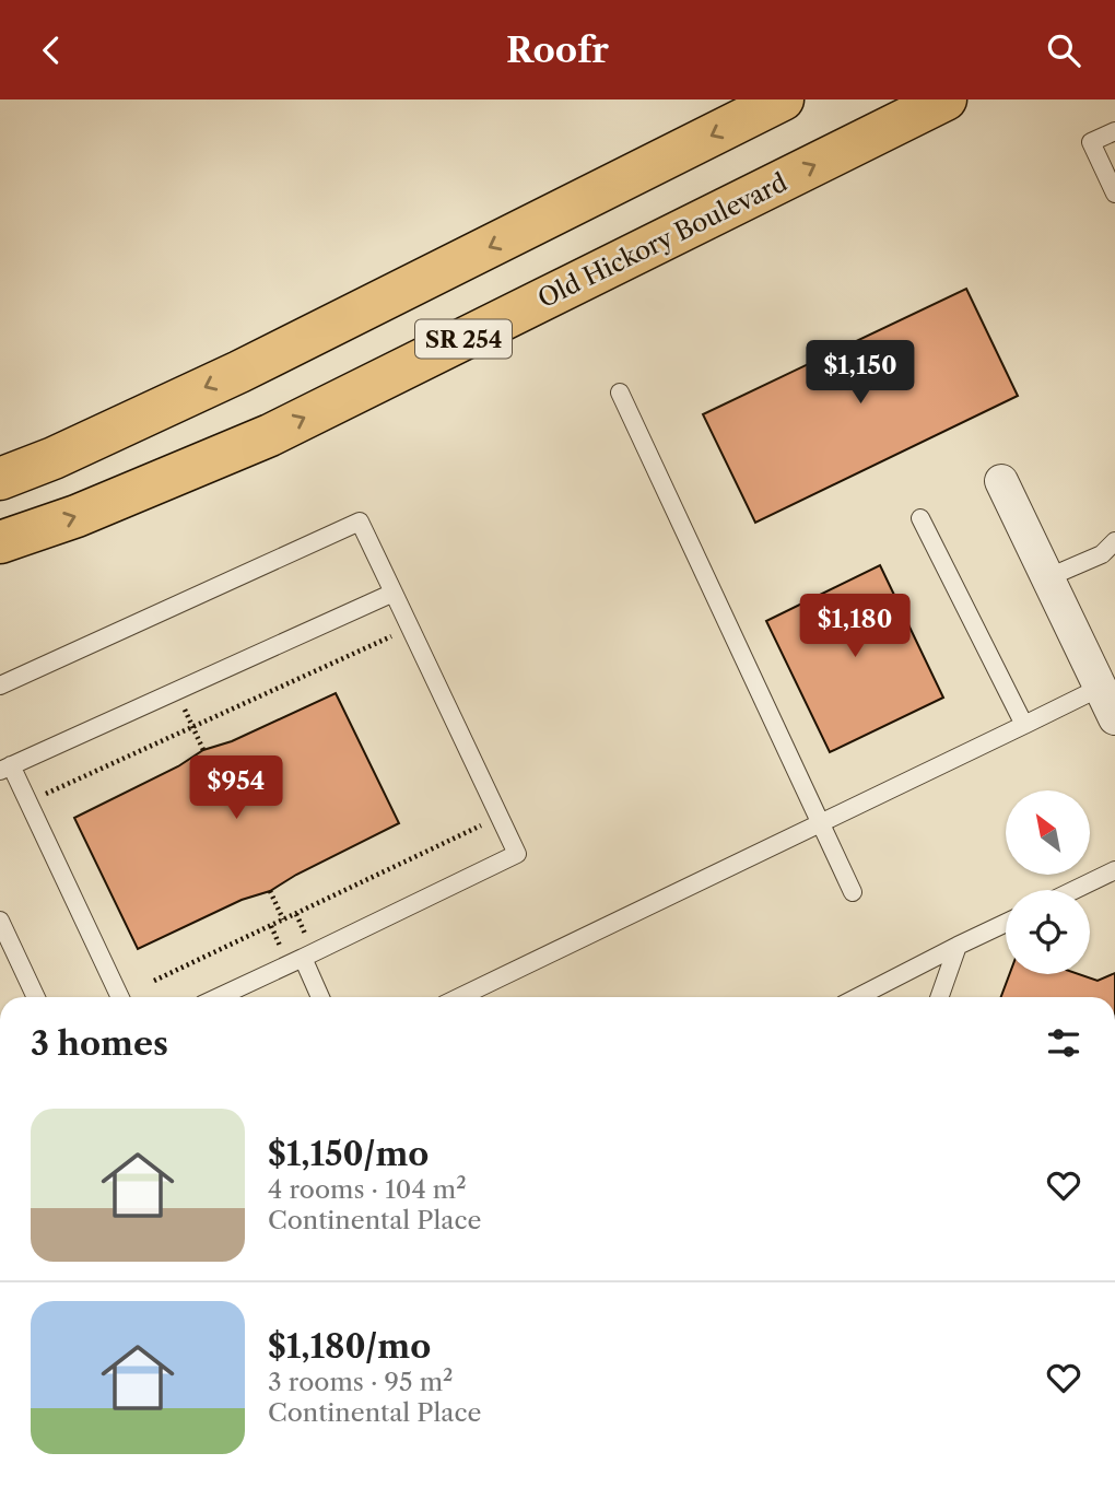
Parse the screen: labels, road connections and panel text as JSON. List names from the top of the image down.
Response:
{
  "streets": {
    "main road": ["Old Hickory Boulevard", "SR 254"]
  },
  "north": "top left",
  "page": {
    "header": "Roofr",
    "price": ["$1,150", "$1,180", "$954"],
    "heading": "3 homes",
    "list": [
      {
        "name": "$1,150/mo",
        "note": "4 rooms · 104 m² · Continental Place"
      },
      {
        "name": "$1,180/mo",
        "note": "3 rooms · 95 m² · Continental Place"
      }
    ]
  }
}
